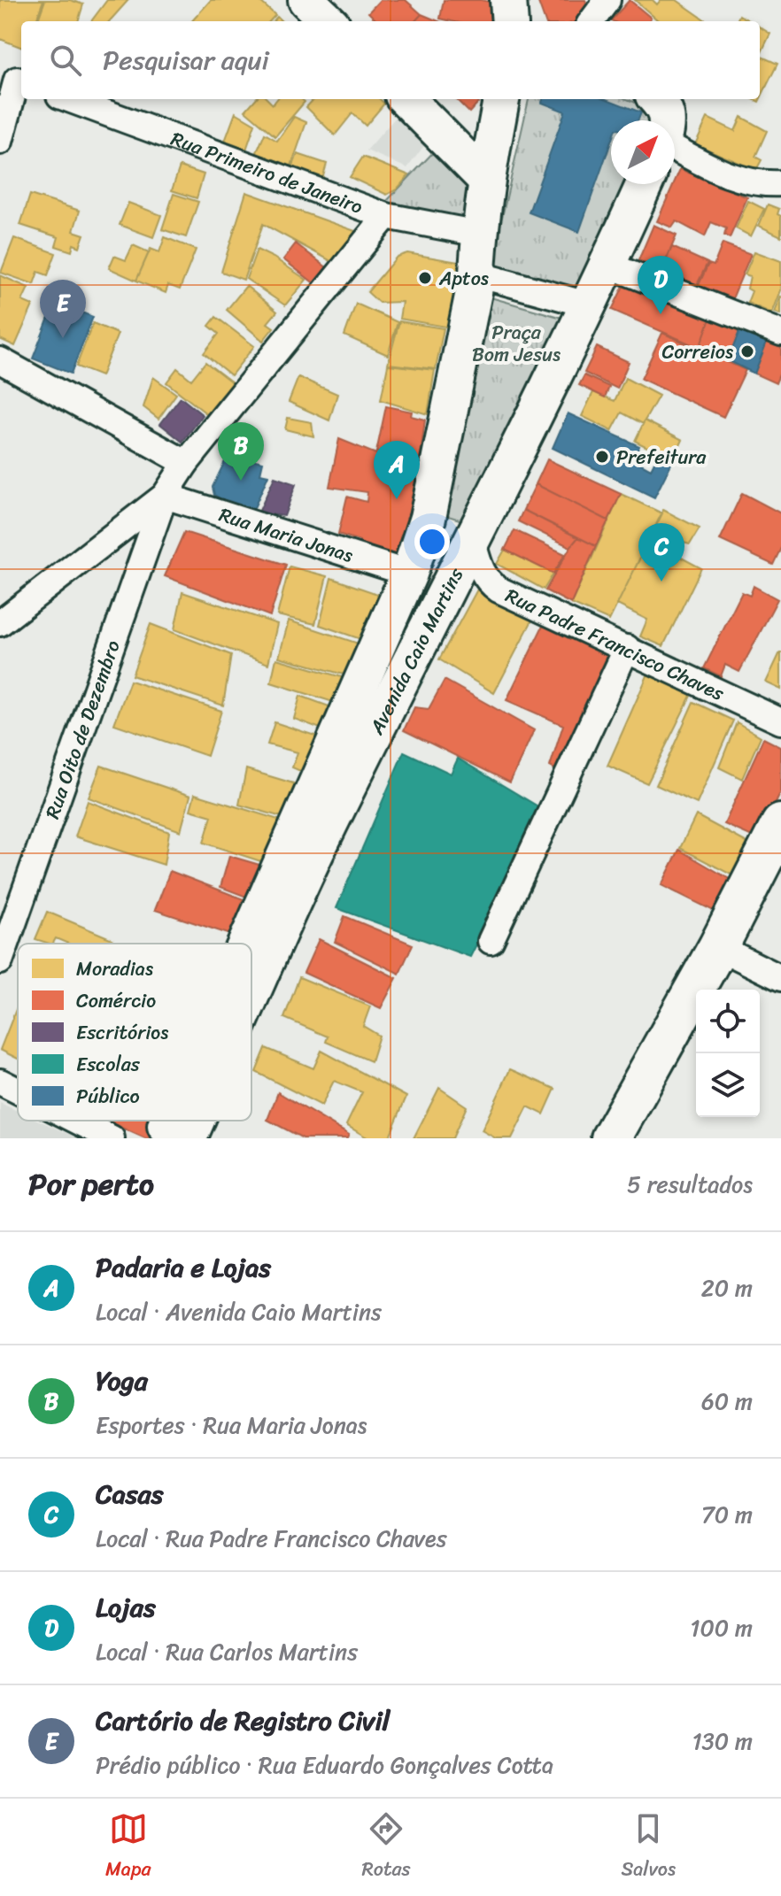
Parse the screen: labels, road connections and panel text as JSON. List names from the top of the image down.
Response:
{
  "streets": {
    "main road": ["Avenida Caio Martins"],
    "street": [
      "Rua Primeiro de Janeiro",
      "Rua Maria Jonas",
      "Rua Padre Francisco Chaves",
      "Rua Oito de Dezembro"
    ]
  },
  "crossings": [
    ["Rua Primeiro de Janeiro", "Avenida Caio Martins"],
    ["Rua Maria Jonas", "Avenida Caio Martins"],
    ["Rua Maria Jonas", "Rua Oito de Dezembro"],
    ["Rua Padre Francisco Chaves", "Avenida Caio Martins"]
  ],
  "parks": ["Praça Bom Jesus"],
  "places": ["Aptos", "Correios", "Prefeitura"],
  "legend": [
    "Moradias",
    "Comércio",
    "Escritórios",
    "Escolas",
    "Público"
  ],
  "north": "top right",
  "page": {
    "search": "Pesquisar aqui",
    "pins": [
      "D",
      "E",
      "B",
      "A",
      "C"
    ],
    "heading": ["Por perto", "5 resultados"],
    "list": [
      {
        "mark": "A",
        "name": "Padaria e Lojas",
        "note": "Local · Avenida Caio Martins",
        "value": "20 m"
      },
      {
        "mark": "B",
        "name": "Yoga",
        "note": "Esportes · Rua Maria Jonas",
        "value": "60 m"
      },
      {
        "mark": "C",
        "name": "Casas",
        "note": "Local · Rua Padre Francisco Chaves",
        "value": "70 m"
      },
      {
        "mark": "D",
        "name": "Lojas",
        "note": "Local · Rua Carlos Martins",
        "value": "100 m"
      },
      {
        "mark": "E",
        "name": "Cartório de Registro Civil",
        "note": "Prédio público · Rua Eduardo Gonçalves Cotta",
        "value": "130 m"
      }
    ],
    "nav": ["Mapa", "Rotas", "Salvos"]
  }
}
